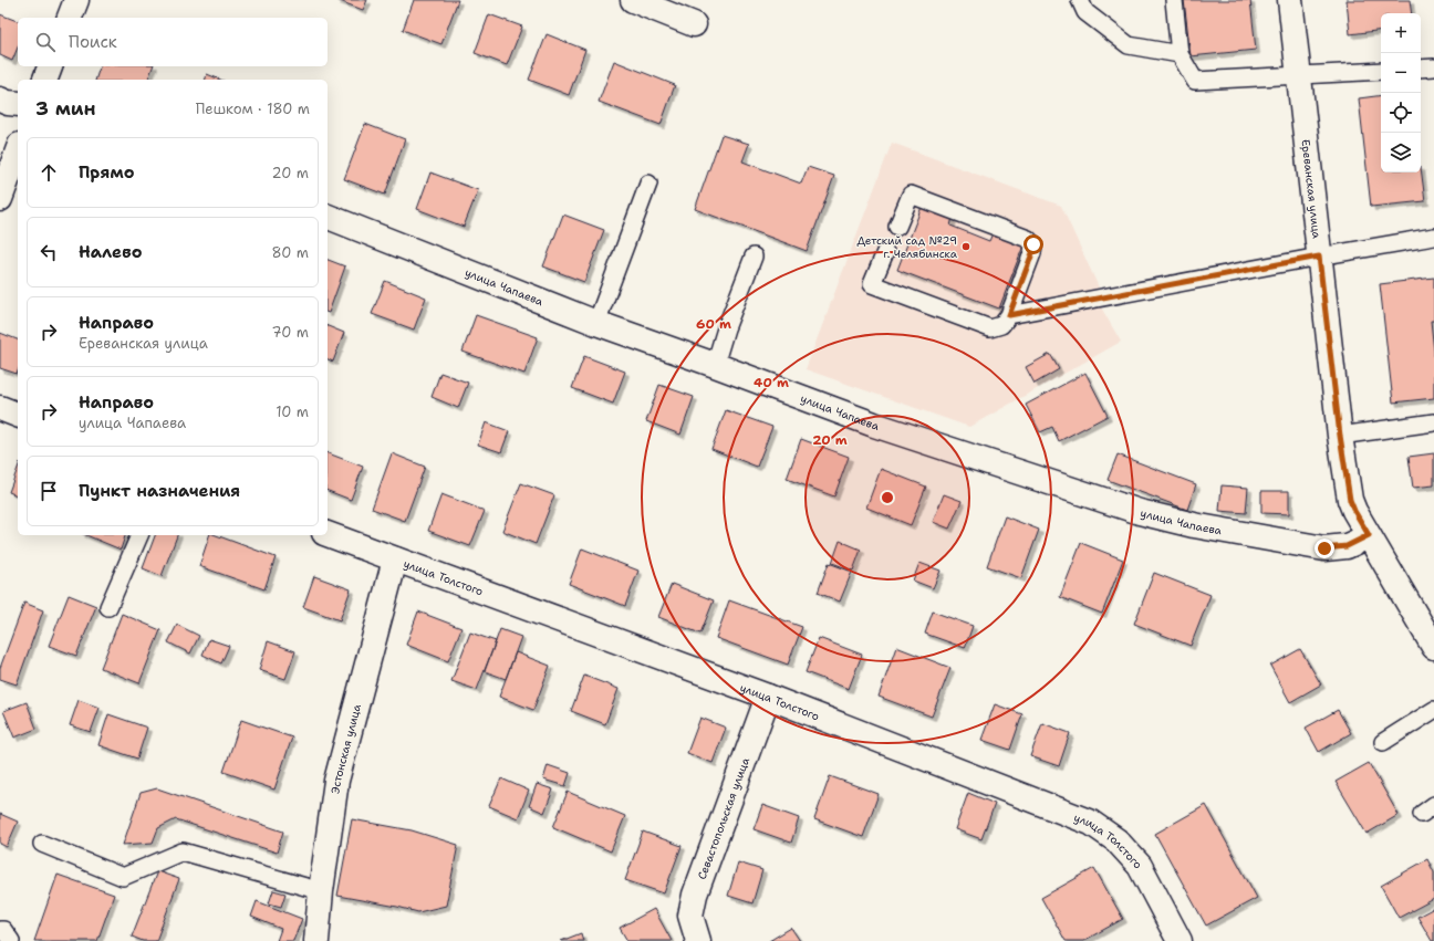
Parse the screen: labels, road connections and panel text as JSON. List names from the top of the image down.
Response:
{
  "streets": {
    "street": [
      "Ереванская улица",
      "улица Чапаева",
      "улица Толстого",
      "Эстонская улица",
      "Севастопольская улица"
    ]
  },
  "crossings": [
    ["Ереванская улица", "улица Чапаева"],
    ["улица Толстого", "Эстонская улица"],
    ["улица Толстого", "Севастопольская улица"]
  ],
  "places": ["Детский сад №29 г. Челябинска"],
  "page": {
    "map_buttons": ["+", "−"],
    "search": "Поиск",
    "heading": ["3 мин", "Пешком · 180 m"],
    "list": [
      ["Прямо", "20 m"],
      ["Налево", "80 m"],
      ["Направо", "Ереванская улица", "70 m"],
      ["Направо", "улица Чапаева", "10 m"],
      "Пункт назначения"
    ]
  },
  "rings": ["60 m", "40 m", "20 m"]
}
